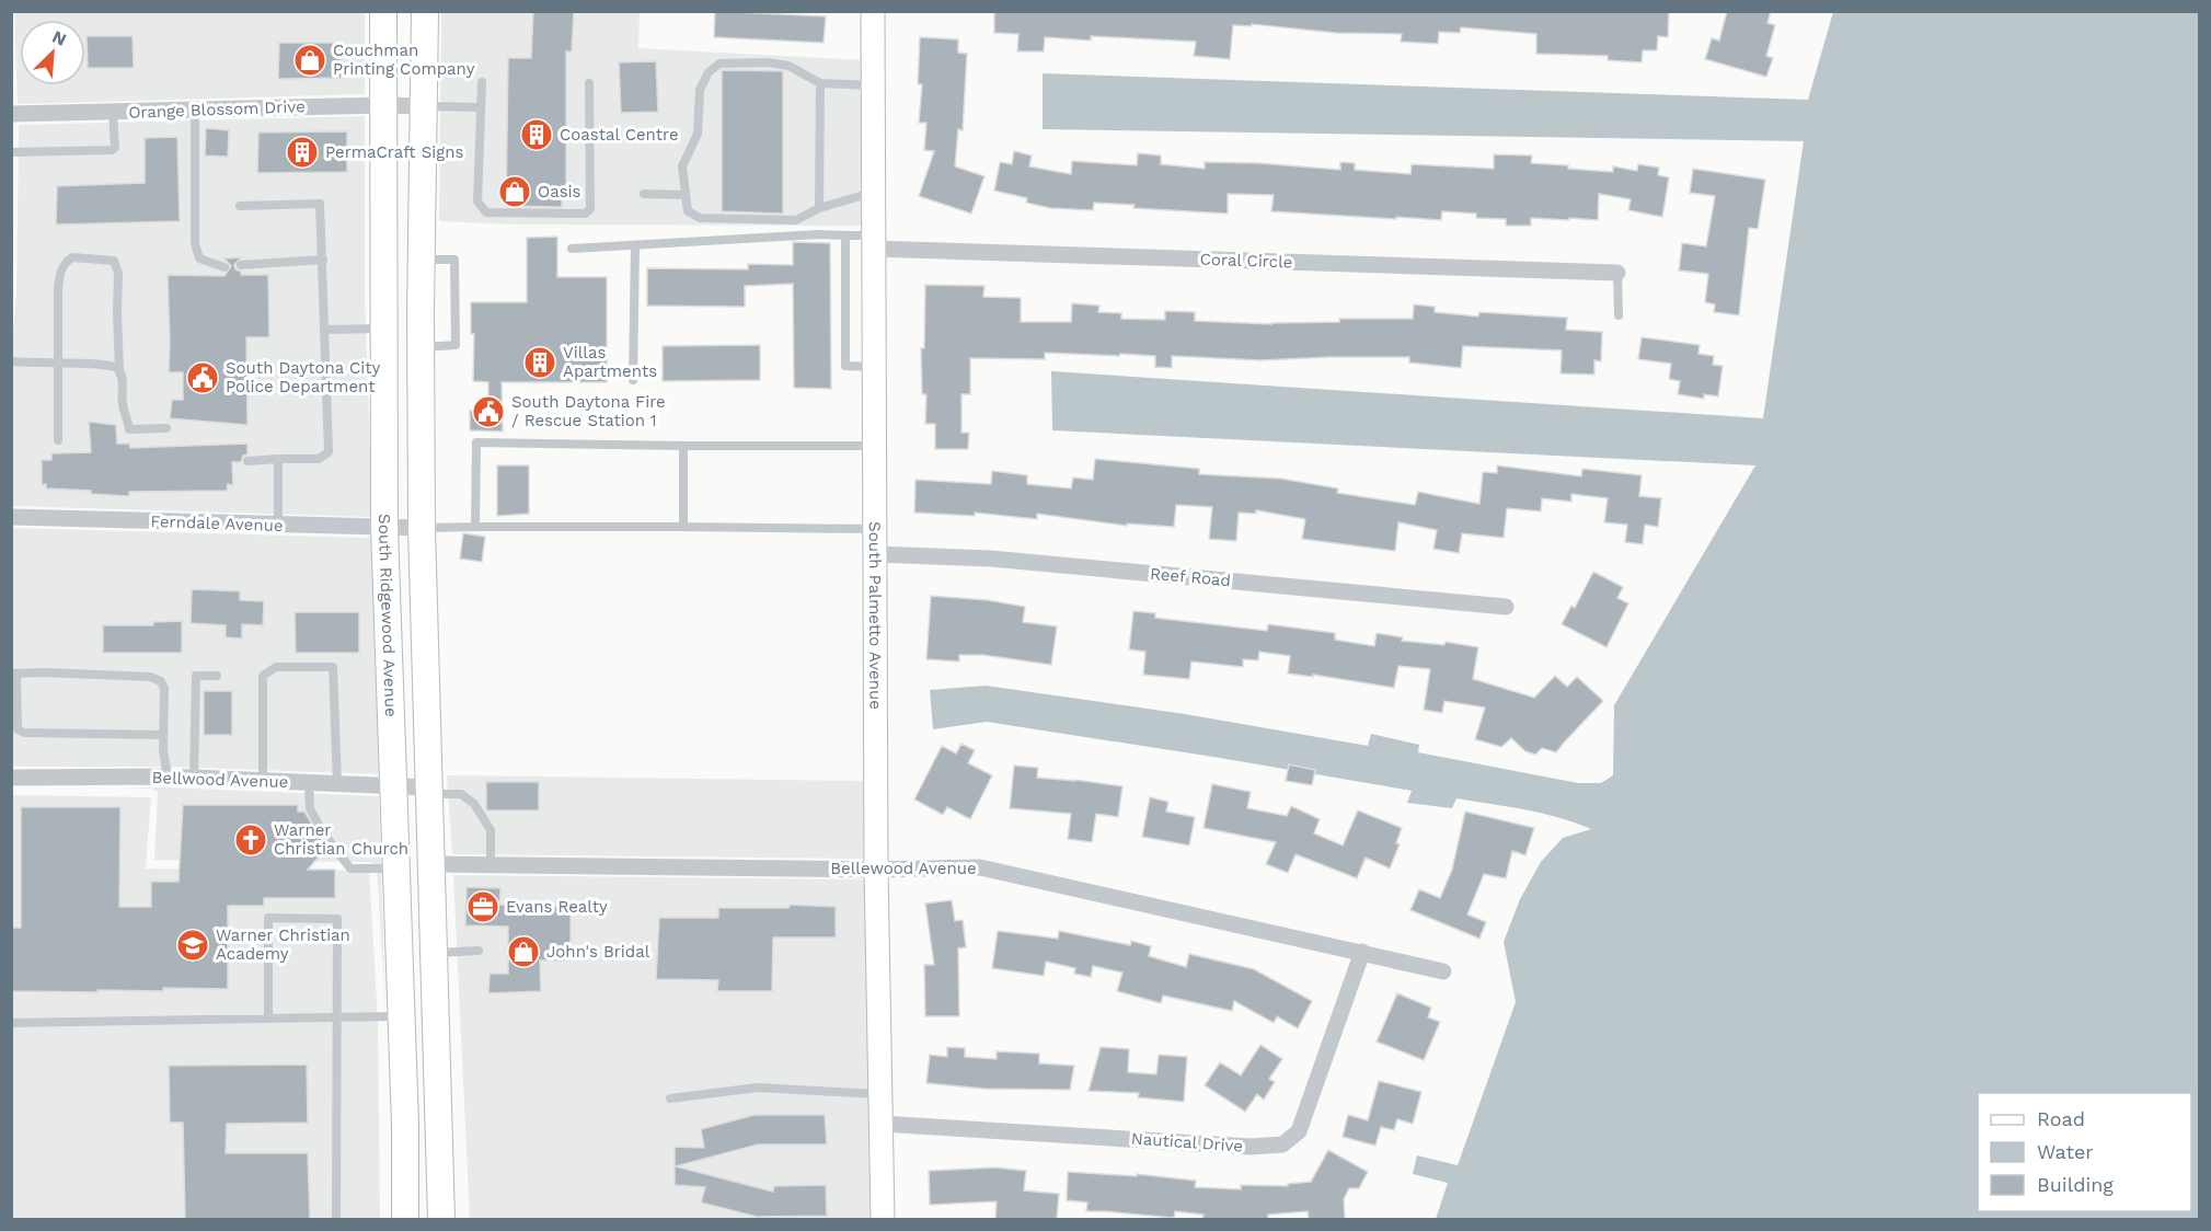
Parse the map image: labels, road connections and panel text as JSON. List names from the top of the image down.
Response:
{
  "streets": {
    "main road": ["South Ridgewood Avenue"],
    "street": [
      "Orange Blossom Drive",
      "Coral Circle",
      "Ferndale Avenue",
      "Reef Road",
      "South Palmetto Avenue",
      "Bellwood Avenue",
      "Bellewood Avenue",
      "Nautical Drive"
    ]
  },
  "crossings": [
    ["Orange Blossom Drive", "South Ridgewood Avenue"],
    ["Coral Circle", "South Palmetto Avenue"],
    ["Ferndale Avenue", "South Ridgewood Avenue"],
    ["Reef Road", "South Palmetto Avenue"],
    ["South Ridgewood Avenue", "Bellwood Avenue"],
    ["South Ridgewood Avenue", "Bellewood Avenue"],
    ["South Palmetto Avenue", "Bellewood Avenue"],
    ["South Palmetto Avenue", "Nautical Drive"],
    ["Bellewood Avenue", "Nautical Drive"]
  ],
  "places": {
    "shop": ["Couchman Printing Company", "Oasis", "John's Bridal"],
    "building": ["Coastal Centre", "PermaCraft Signs", "Villas Apartments"],
    "public building": ["South Daytona City Police Department", "South Daytona Fire / Rescue Station 1"],
    "church": ["Warner Christian Church"],
    "office": ["Evans Realty"],
    "school or university": ["Warner Christian Academy"]
  },
  "legend": ["Road", "Water", "Building"],
  "north": "top right"
}
